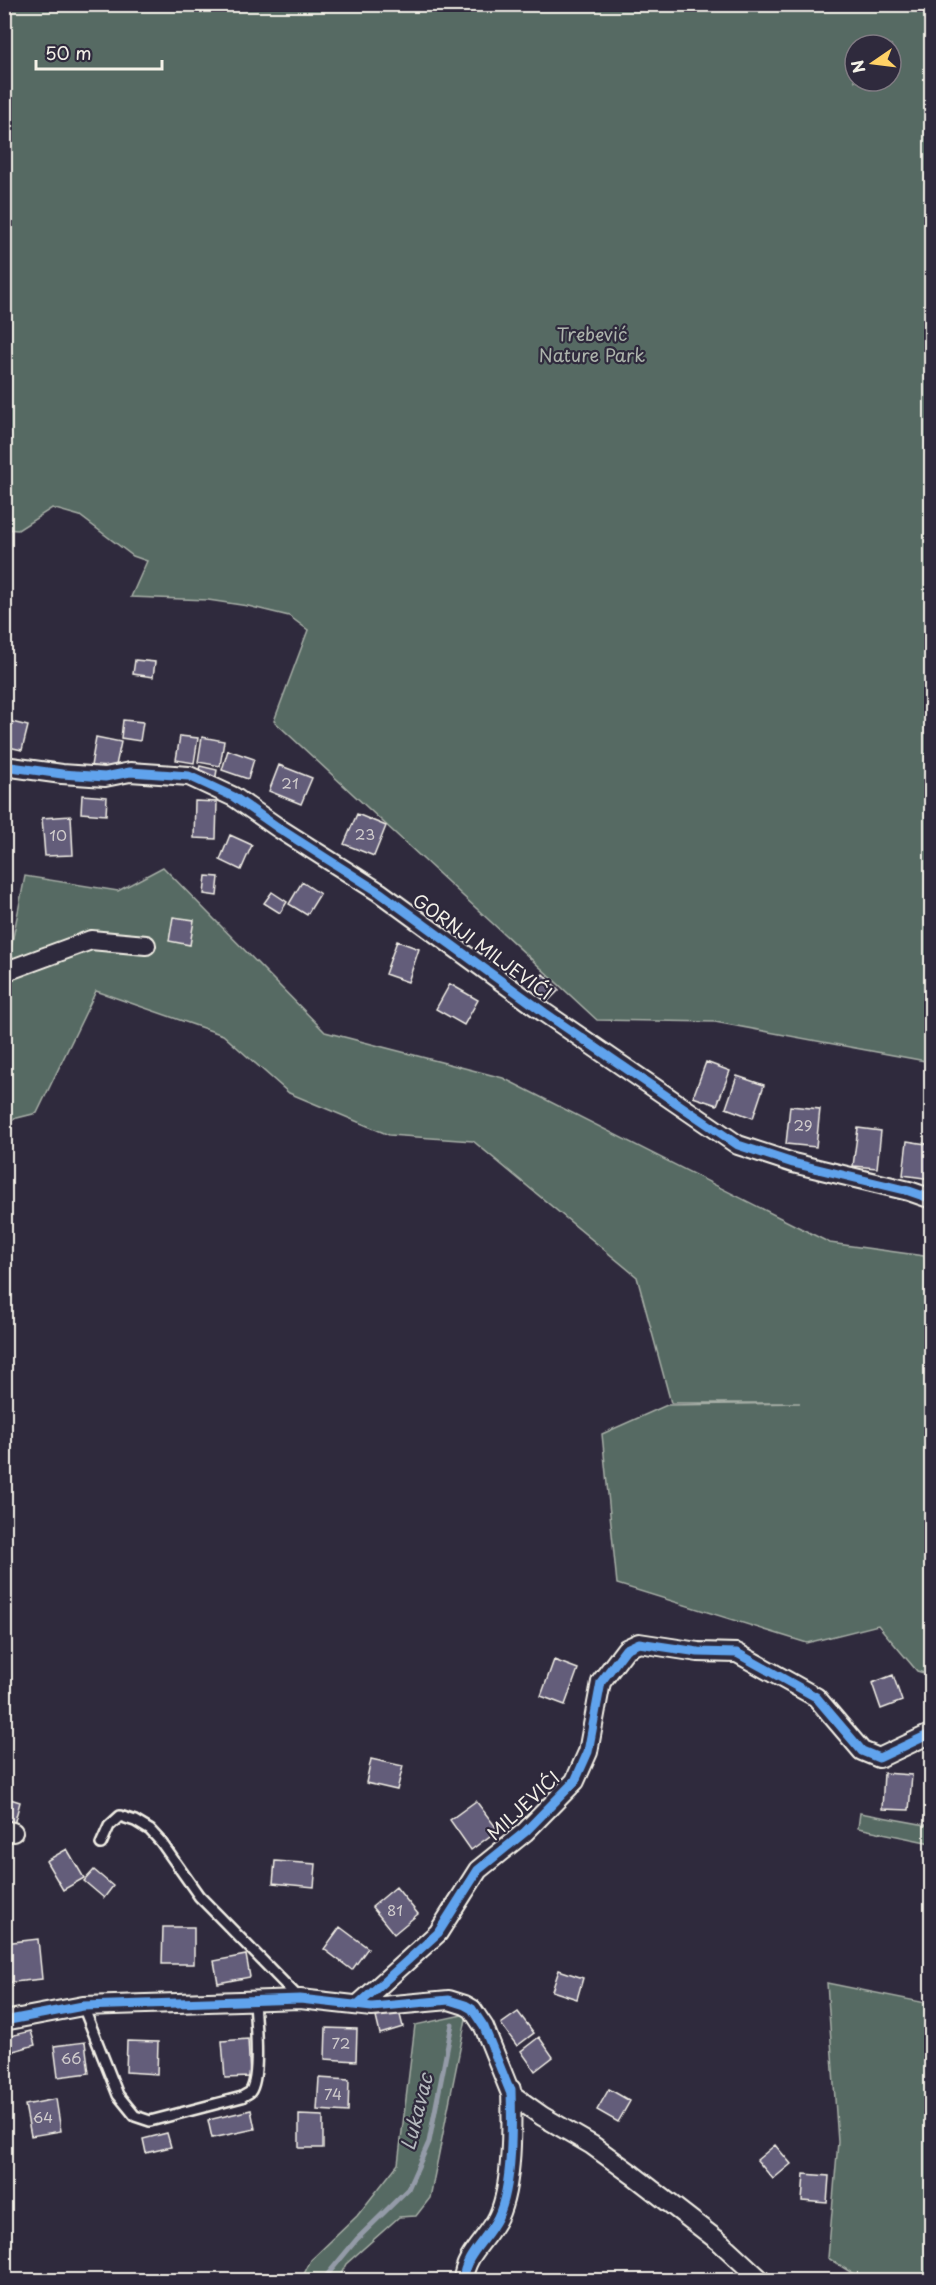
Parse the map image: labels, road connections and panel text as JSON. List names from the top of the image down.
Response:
{
  "streets": {
    "street": ["GORNJI MILJEVIĆI", "MILJEVIĆI"]
  },
  "water": ["Lukavac"],
  "parks": ["Trebević Nature Park"],
  "house_numbers": [
    "21",
    "23",
    "10",
    "29",
    "81",
    "72",
    "66",
    "74",
    "64"
  ],
  "scale_bar": "50 m",
  "north": "left"
}
